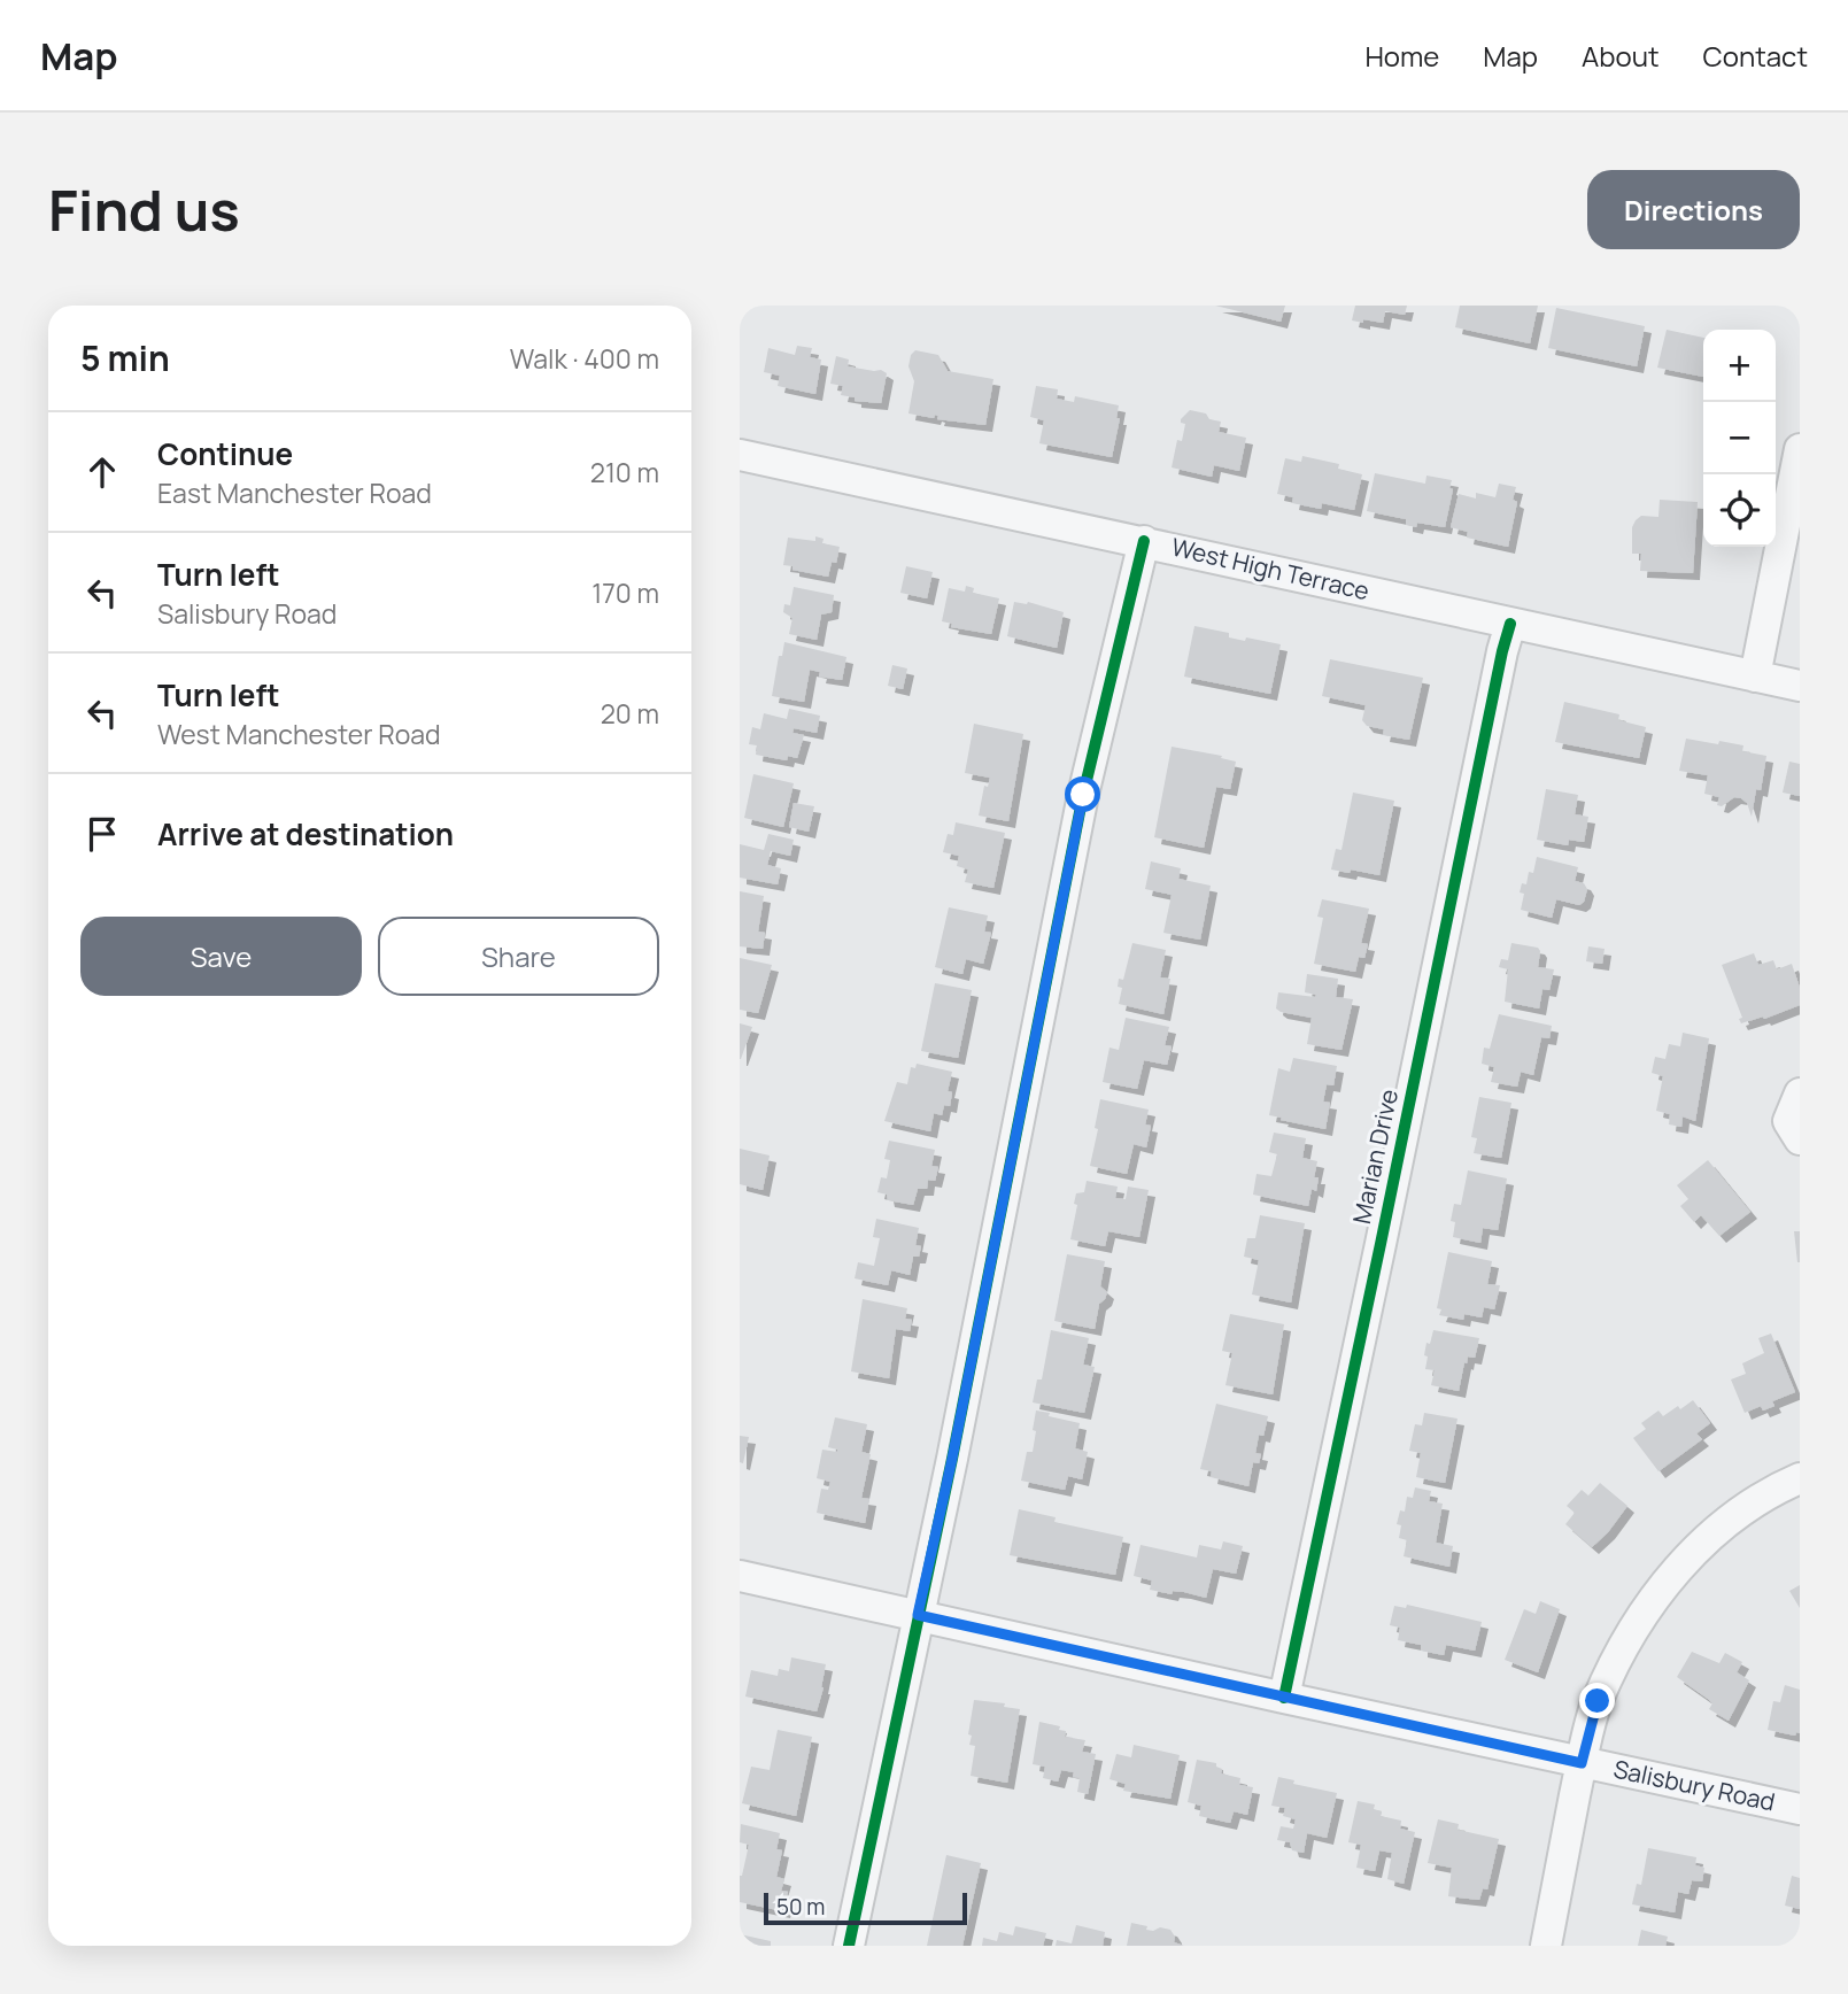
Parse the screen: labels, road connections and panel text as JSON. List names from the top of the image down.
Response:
{
  "streets": {
    "street": ["West High Terrace", "Marian Drive", "Salisbury Road"]
  },
  "crossings": [
    ["West High Terrace", "Marian Drive"],
    ["Marian Drive", "Salisbury Road"]
  ],
  "scale_bar": "50 m",
  "page": {
    "header": "Map",
    "nav": [
      "Home",
      "Map",
      "About",
      "Contact"
    ],
    "buttons": [
      "Directions",
      ["Save", "Share"]
    ],
    "title": "Find us",
    "heading": ["5 min", "Walk · 400 m"],
    "map_buttons": ["+", "−"],
    "list": [
      ["Continue", "East Manchester Road", "210 m"],
      ["Turn left", "Salisbury Road", "170 m"],
      ["Turn left", "West Manchester Road", "20 m"],
      "Arrive at destination"
    ],
    "scale": "50 m"
  }
}
